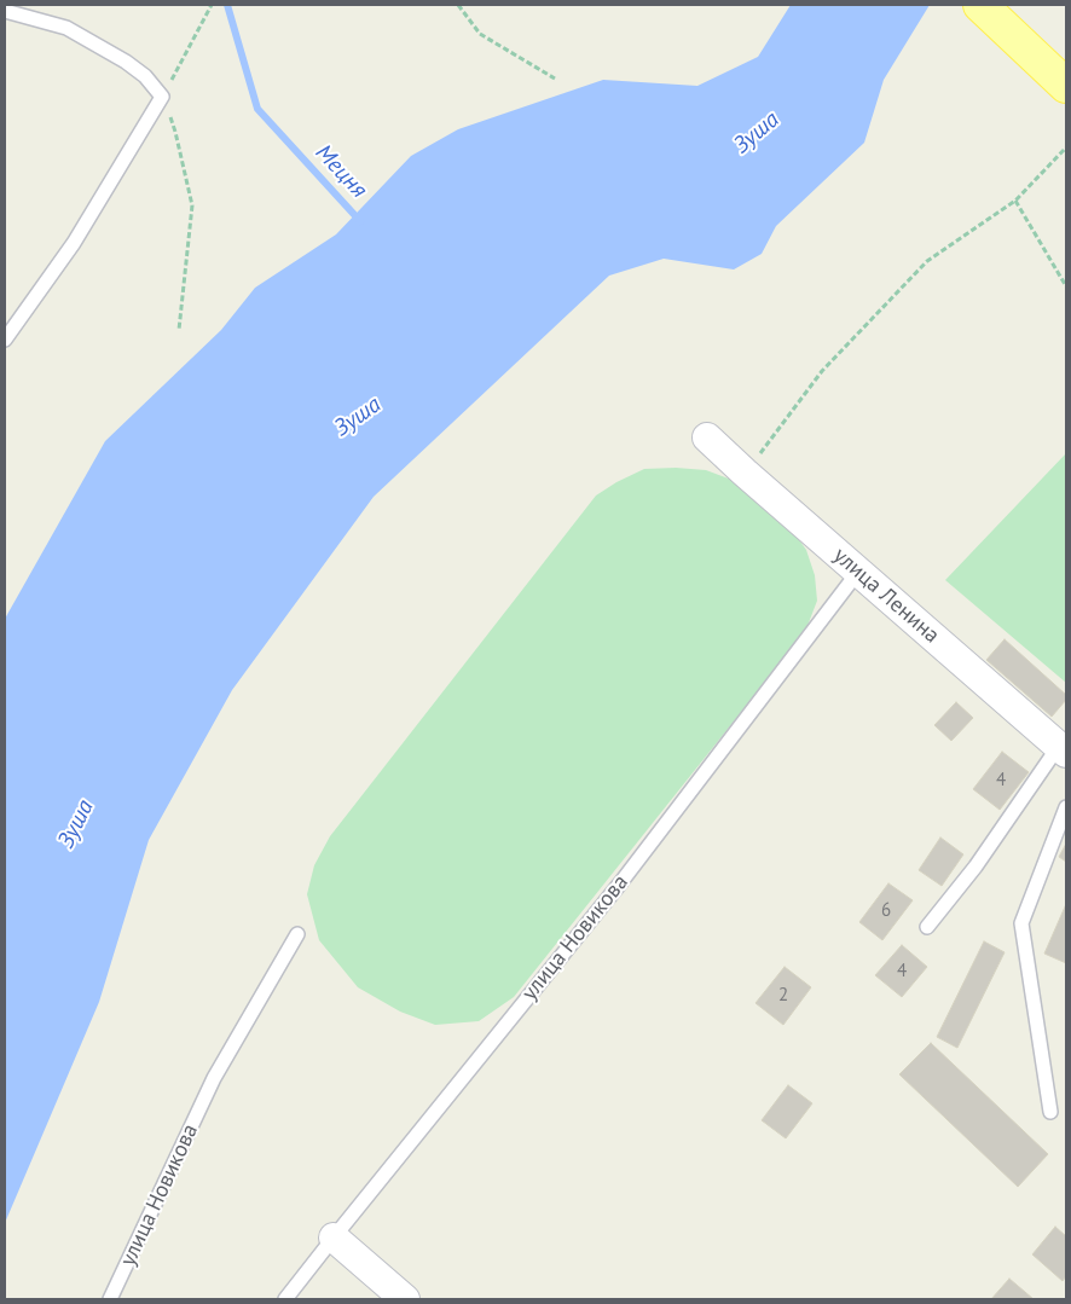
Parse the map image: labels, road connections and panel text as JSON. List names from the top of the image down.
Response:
{
  "streets": {
    "street": ["улица Ленина"],
    "lane": ["улица Новикова"]
  },
  "crossings": [
    ["улица Ленина", "улица Новикова"]
  ],
  "water": ["Зуша", "Мецня"],
  "house_numbers": [
    "4",
    "6",
    "4",
    "2"
  ]
}
